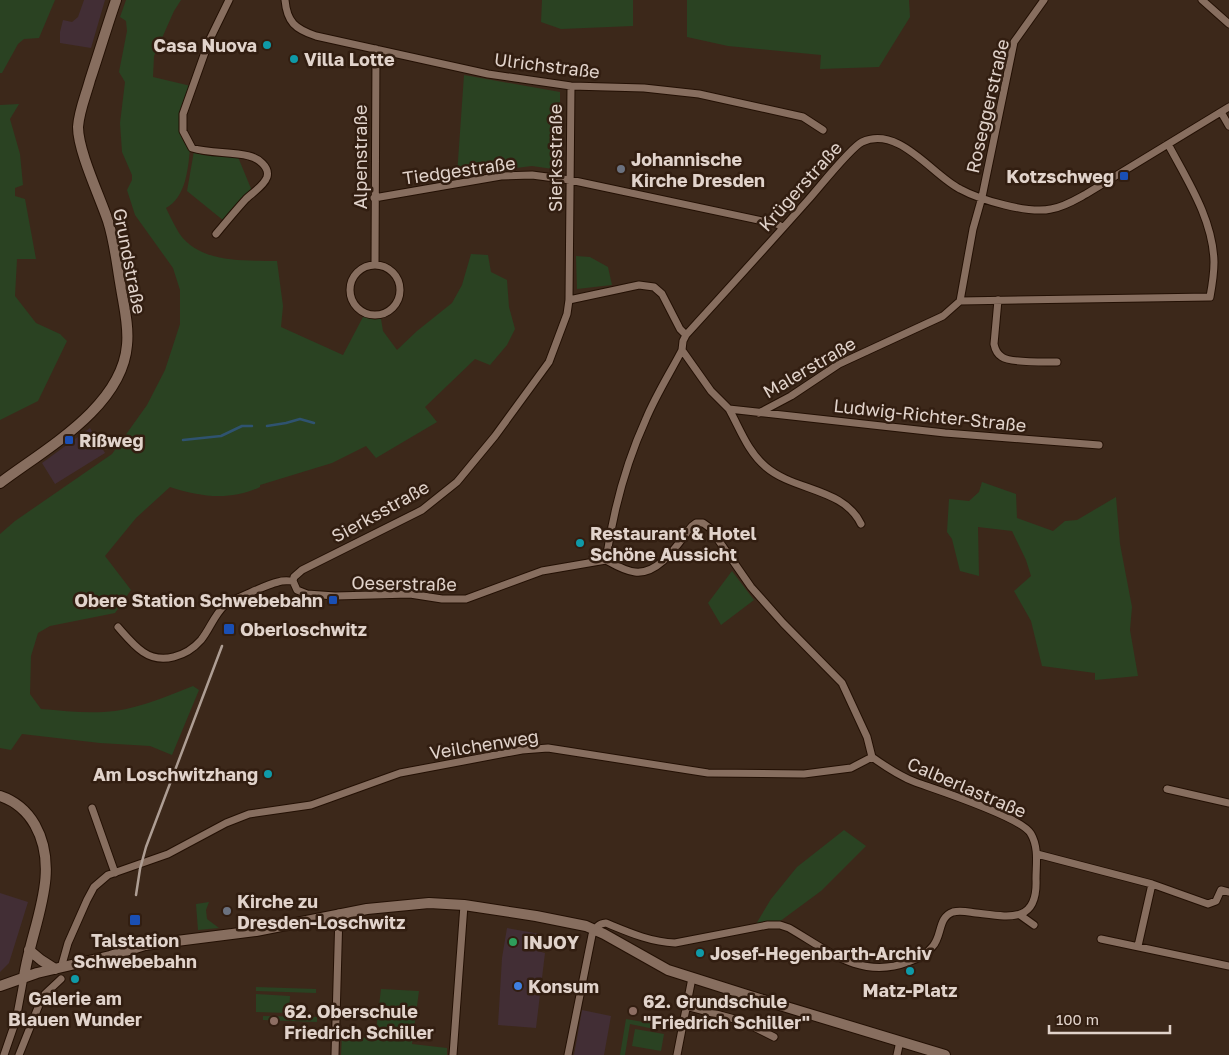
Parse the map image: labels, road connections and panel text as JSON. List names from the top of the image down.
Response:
{
  "streets": {
    "main road": ["Grundstraße"],
    "street": [
      "Ulrichstraße",
      "Roseggerstraße",
      "Alpenstraße",
      "Sierksstraße",
      "Tiedgestraße",
      "Krügerstraße",
      "Malerstraße",
      "Ludwig-Richter-Straße",
      "Oeserstraße",
      "Veilchenweg",
      "Calberlastraße"
    ]
  },
  "crossings": [
    ["Ulrichstraße", "Alpenstraße"],
    ["Ulrichstraße", "Sierksstraße"],
    ["Roseggerstraße", "Krügerstraße"],
    ["Roseggerstraße", "Malerstraße"],
    ["Alpenstraße", "Tiedgestraße"],
    ["Sierksstraße", "Tiedgestraße"],
    ["Sierksstraße", "Oeserstraße"],
    ["Tiedgestraße", "Krügerstraße"],
    ["Krügerstraße", "Oeserstraße"],
    ["Malerstraße", "Ludwig-Richter-Straße"],
    ["Veilchenweg", "Calberlastraße"]
  ],
  "places": {
    "other": [
      "Casa Nuova",
      "Villa Lotte",
      "Johannische Kirche Dresden",
      "Restaurant & Hotel Schöne Aussicht",
      "Am Loschwitzhang",
      "Kirche zu Dresden-Loschwitz",
      "INJOY",
      "Josef-Hegenbarth-Archiv",
      "Matz-Platz",
      "Galerie am Blauen Wunder",
      "Konsum",
      "62. Grundschule \"Friedrich Schiller\"",
      "62. Oberschule Friedrich Schiller"
    ],
    "transit": [
      "Kotzschweg",
      "Rißweg",
      "Obere Station Schwebebahn",
      "Oberloschwitz",
      "Talstation Schwebebahn"
    ]
  },
  "scale_bar": "100 m"
}
